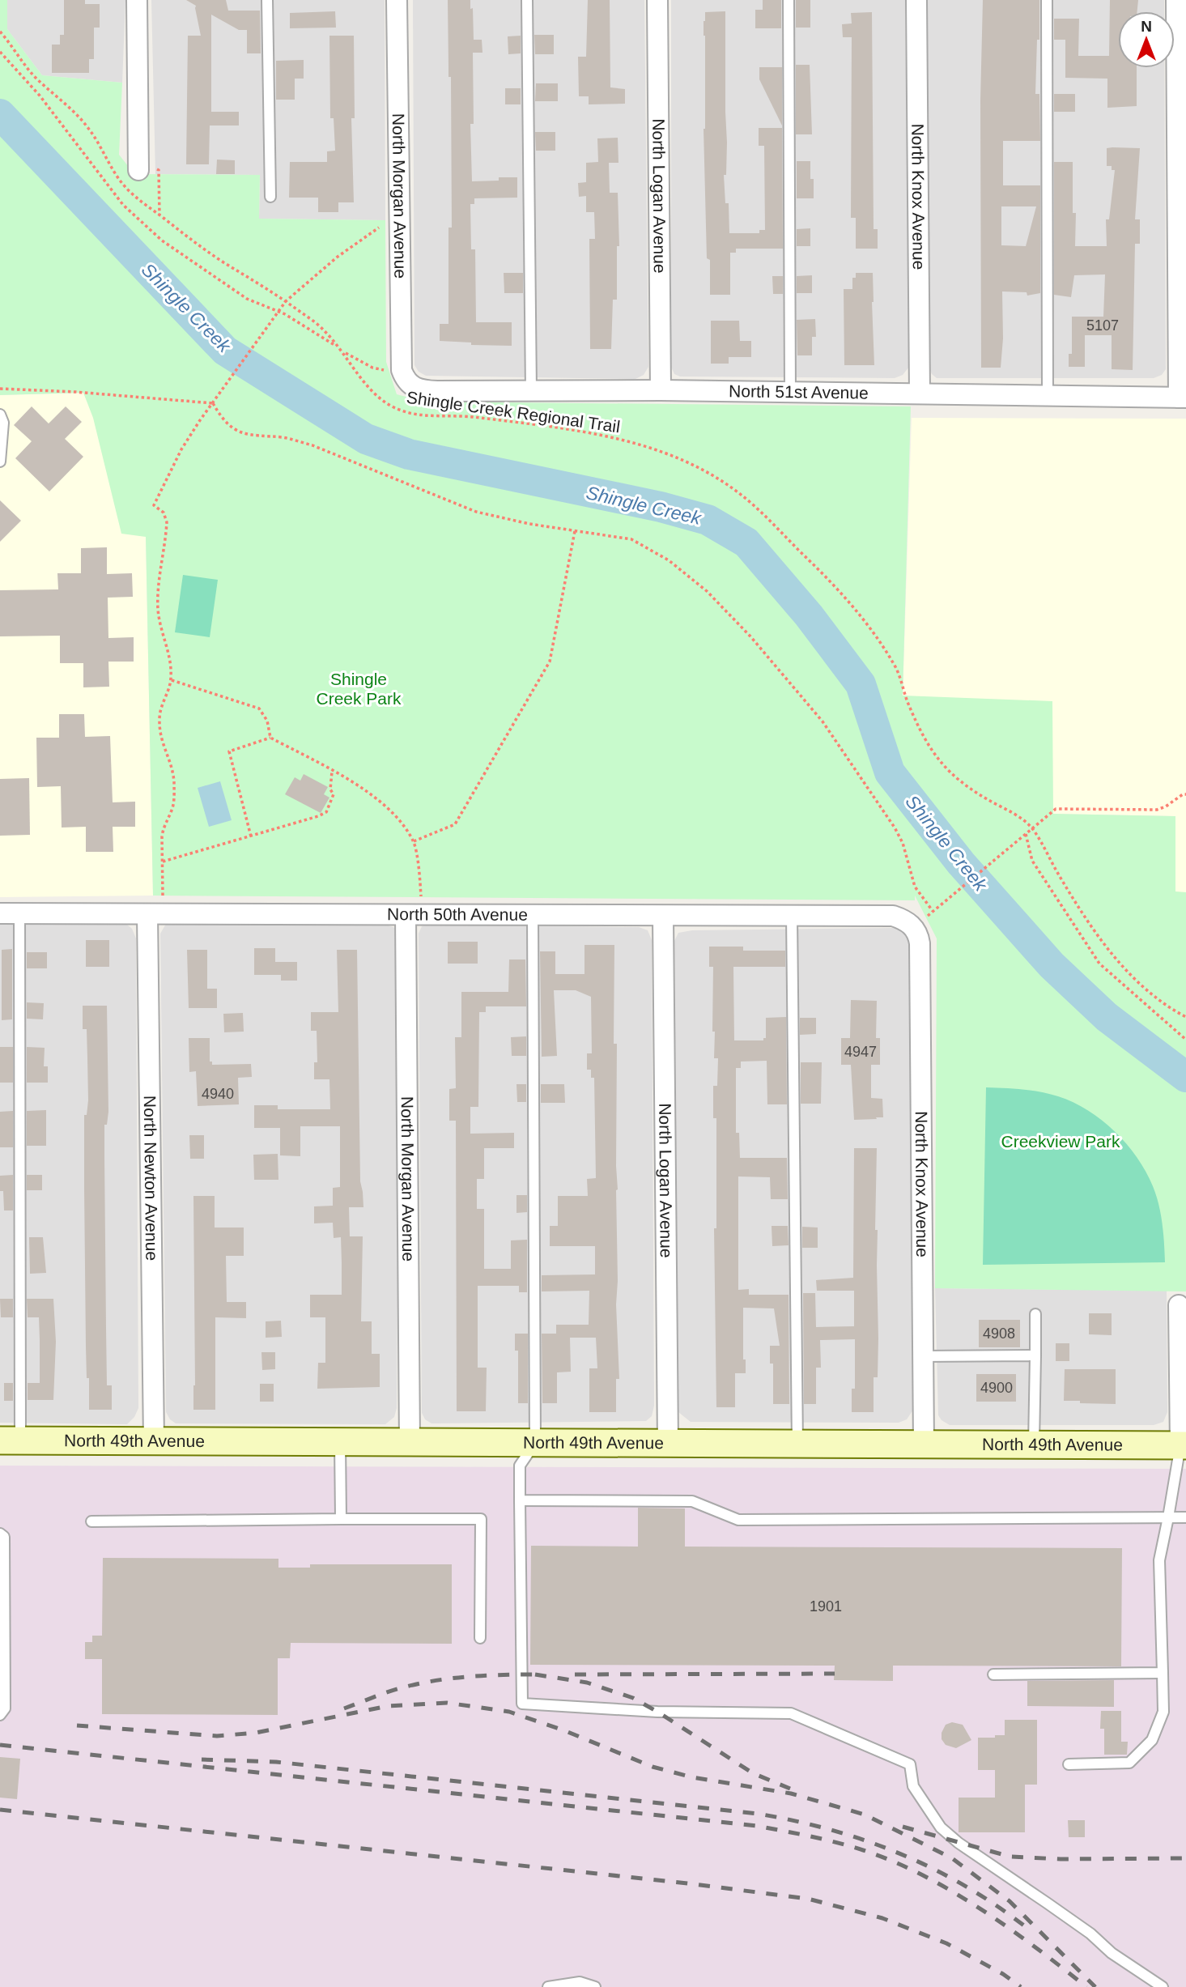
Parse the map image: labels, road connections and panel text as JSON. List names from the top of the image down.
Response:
{
  "streets": {
    "street": [
      "North Morgan Avenue",
      "North Logan Avenue",
      "North Knox Avenue",
      "North 51st Avenue",
      "North 50th Avenue",
      "North Newton Avenue",
      "North 49th Avenue"
    ],
    "path": ["Shingle Creek Regional Trail"]
  },
  "crossings": [
    ["North Morgan Avenue", "North 51st Avenue"],
    ["North Morgan Avenue", "North 50th Avenue"],
    ["North Morgan Avenue", "North 49th Avenue"],
    ["North Logan Avenue", "North 51st Avenue"],
    ["North Logan Avenue", "North 50th Avenue"],
    ["North Logan Avenue", "North 49th Avenue"],
    ["North Knox Avenue", "North 51st Avenue"],
    ["North Knox Avenue", "North 50th Avenue"],
    ["North Knox Avenue", "North 49th Avenue"],
    ["North 50th Avenue", "North Newton Avenue"],
    ["North Newton Avenue", "North 49th Avenue"]
  ],
  "water": ["Shingle Creek"],
  "parks": ["Shingle Creek Park", "Creekview Park"],
  "house_numbers": [
    "5107",
    "4947",
    "4940",
    "4908",
    "4900",
    "1901"
  ],
  "north": "top"
}
